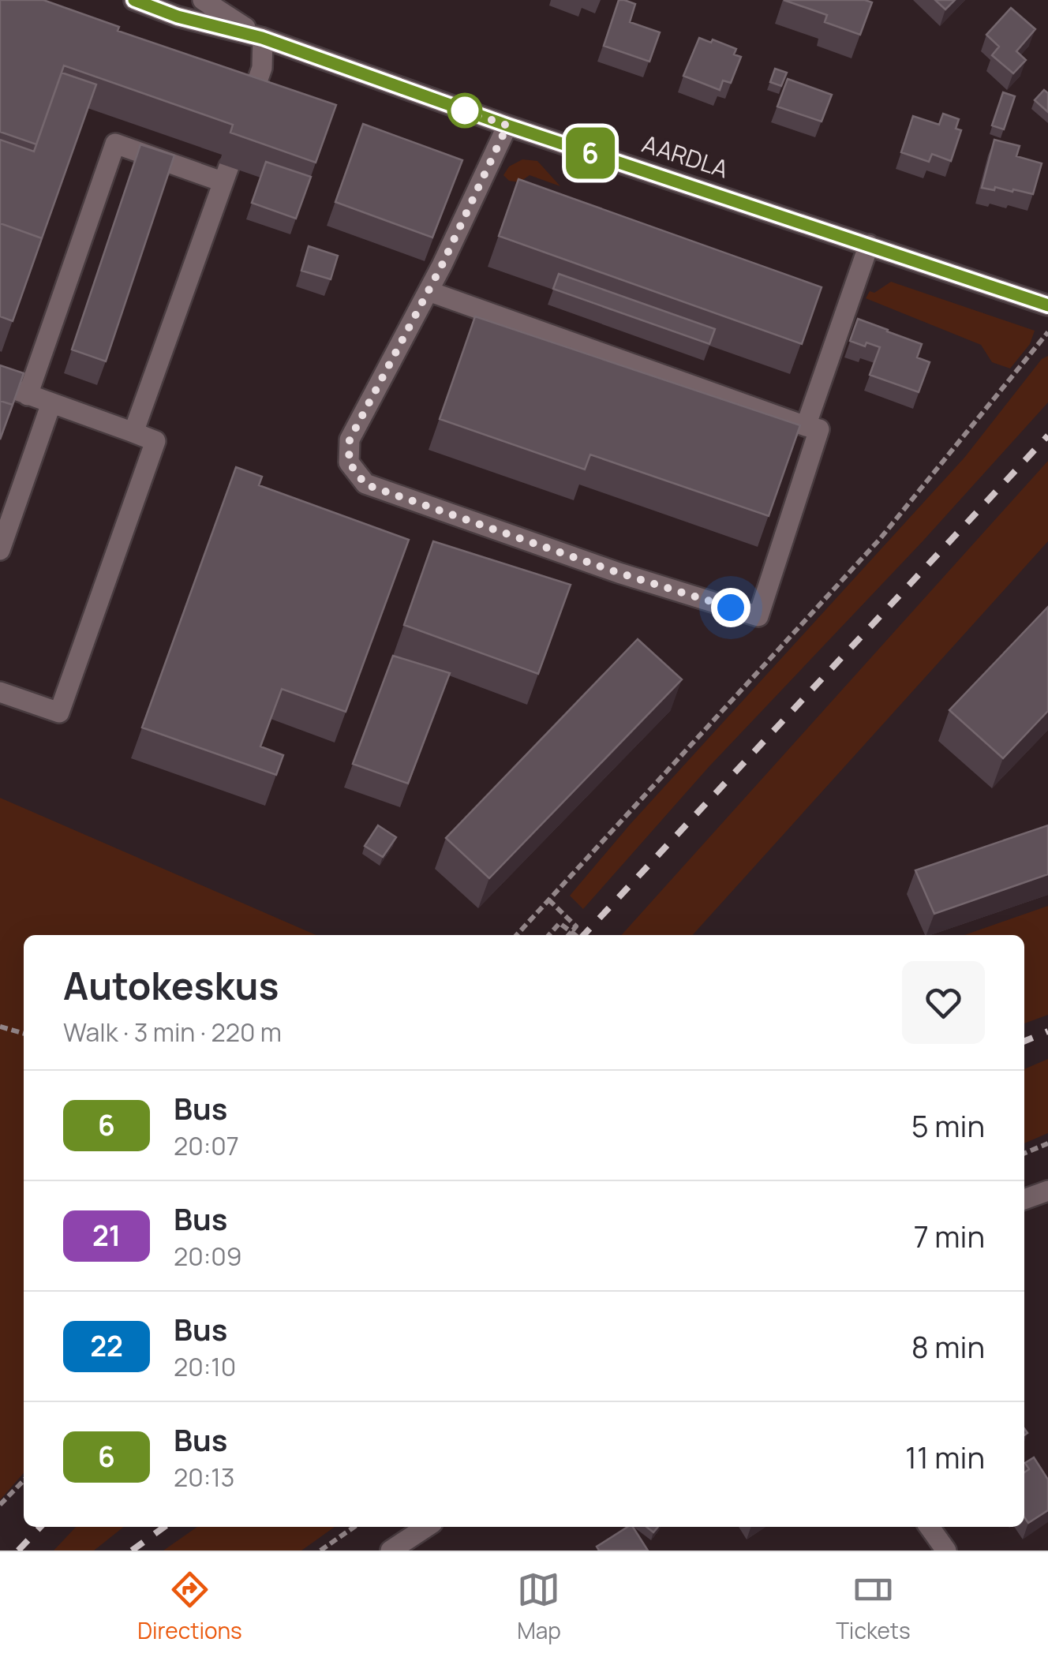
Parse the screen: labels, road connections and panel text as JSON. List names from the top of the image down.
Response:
{
  "streets": {
    "street": ["AARDLA"]
  },
  "lines": ["bus line 6"],
  "page": {
    "on_map": "6",
    "heading": ["Autokeskus", "Walk · 3 min · 220 m"],
    "list": [
      {
        "mark": "6",
        "name": "Bus",
        "note": "20:07",
        "value": "5 min"
      },
      {
        "mark": "21",
        "name": "Bus",
        "note": "20:09",
        "value": "7 min"
      },
      {
        "mark": "22",
        "name": "Bus",
        "note": "20:10",
        "value": "8 min"
      },
      {
        "mark": "6",
        "name": "Bus",
        "note": "20:13",
        "value": "11 min"
      }
    ],
    "tabs": ["Directions", "Map", "Tickets"]
  }
}
